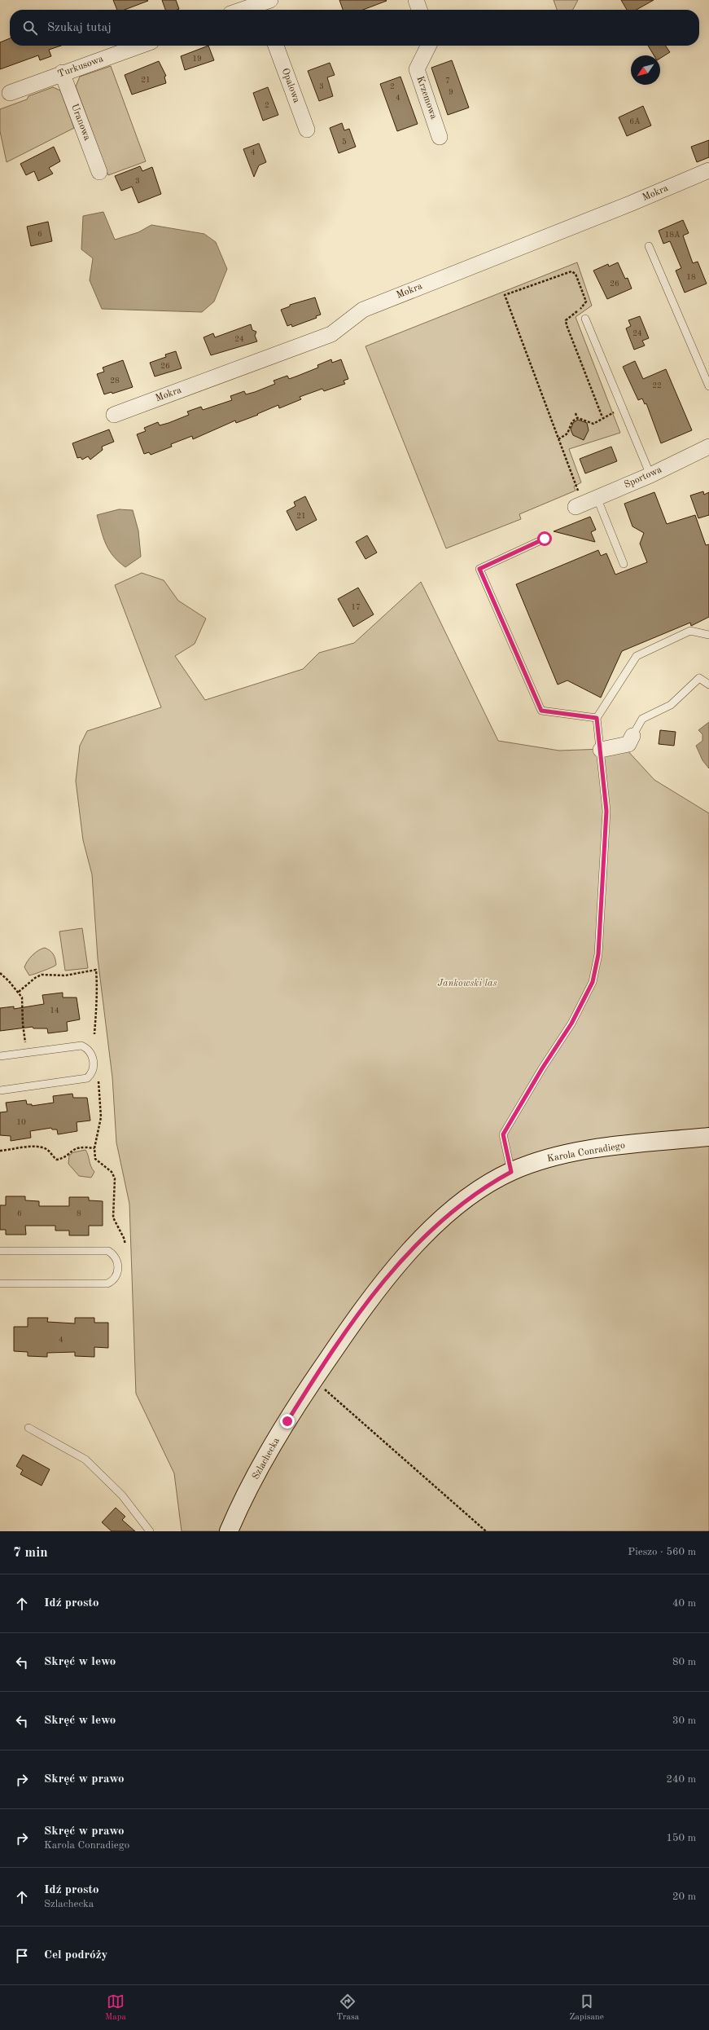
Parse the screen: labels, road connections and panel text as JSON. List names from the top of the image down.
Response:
{
  "streets": {
    "street": [
      "Turkusowa",
      "Opalowa",
      "Krzemowa",
      "Uranowa",
      "Mokra",
      "Sportowa",
      "Karola Conradiego",
      "Szlachecka"
    ]
  },
  "crossings": [
    ["Turkusowa", "Uranowa"],
    ["Karola Conradiego", "Szlachecka"]
  ],
  "parks": ["Jankowski las"],
  "house_numbers": [
    "19",
    "21",
    "7",
    "3",
    "2",
    "9",
    "4",
    "2",
    "6A",
    "5",
    "4",
    "3",
    "6",
    "18A",
    "18",
    "26",
    "24",
    "24",
    "26",
    "28",
    "22",
    "21",
    "17",
    "14",
    "10",
    "6",
    "8",
    "4"
  ],
  "north": "bottom left",
  "page": {
    "search": "Szukaj tutaj",
    "heading": ["7 min", "Pieszo · 560 m"],
    "list": [
      ["Idź prosto", "40 m"],
      ["Skręć w lewo", "80 m"],
      ["Skręć w lewo", "30 m"],
      ["Skręć w prawo", "240 m"],
      ["Skręć w prawo", "Karola Conradiego", "150 m"],
      ["Idź prosto", "Szlachecka", "20 m"],
      "Cel podróży"
    ],
    "nav": ["Mapa", "Trasa", "Zapisane"]
  }
}
